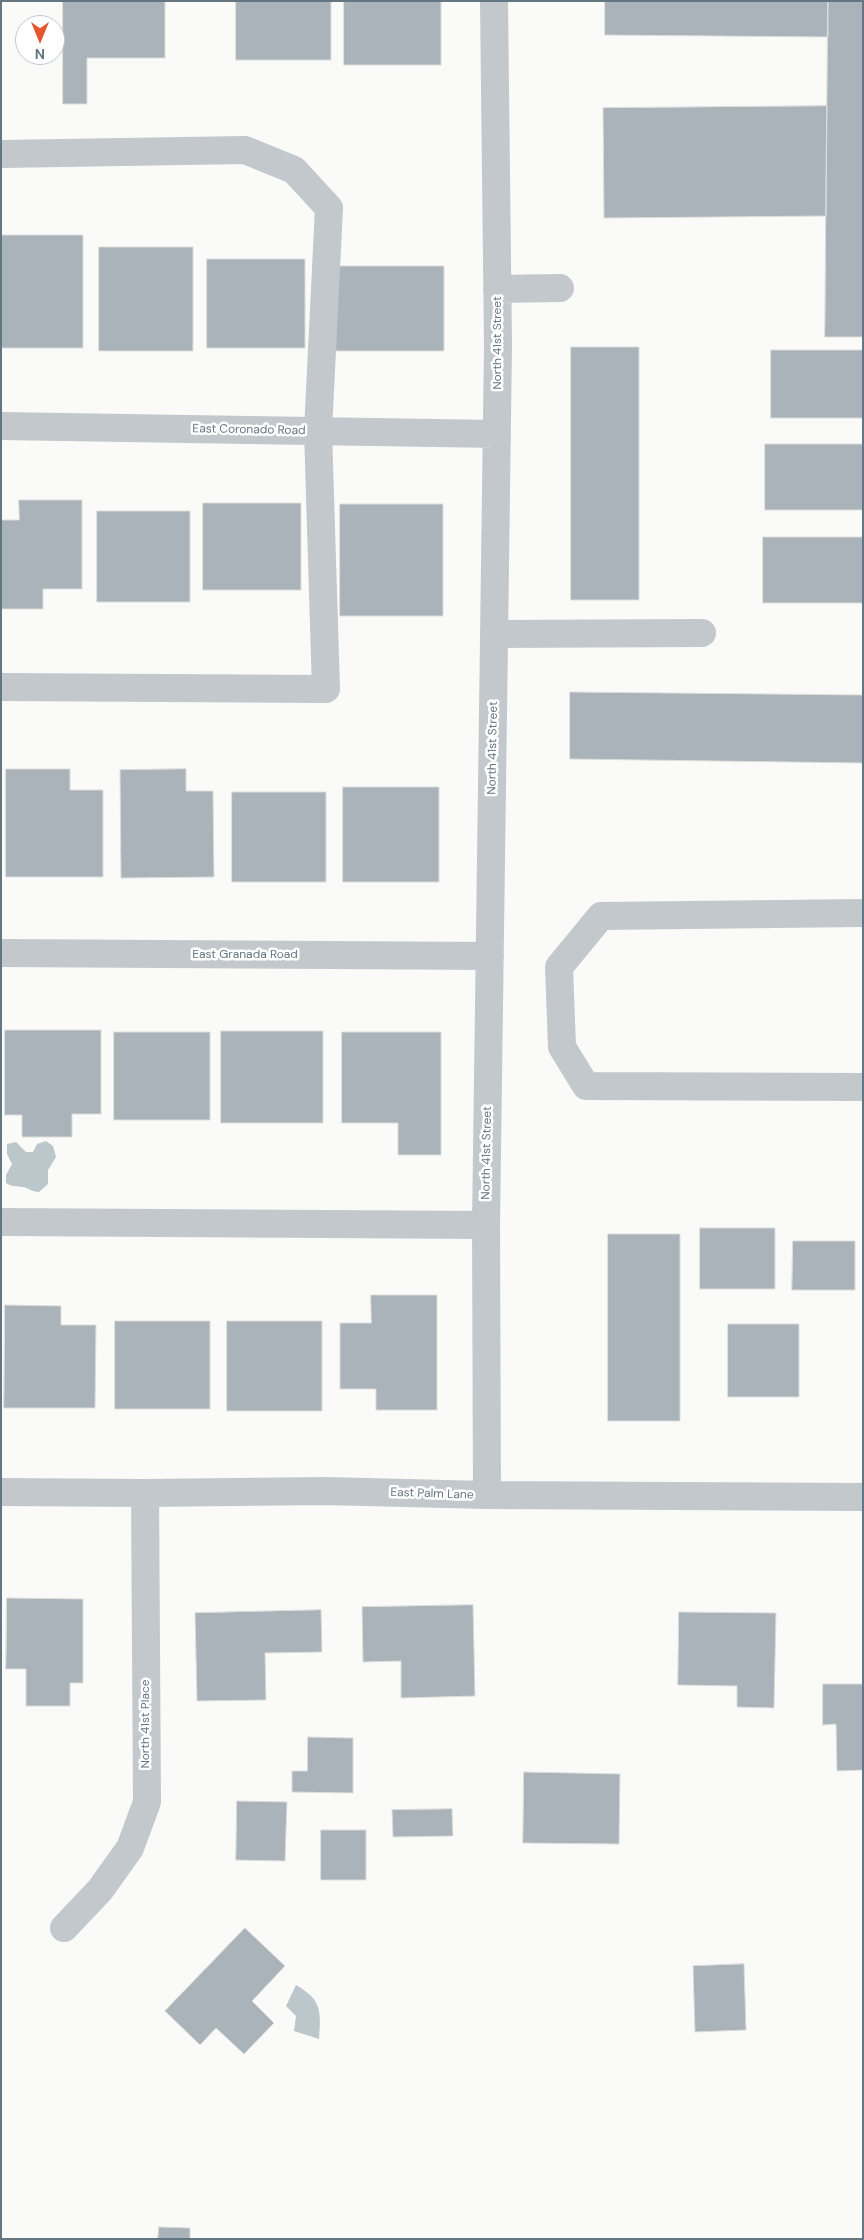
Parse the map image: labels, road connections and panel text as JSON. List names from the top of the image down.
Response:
{
  "streets": {
    "street": [
      "North 41st Street",
      "East Coronado Road",
      "East Granada Road",
      "East Palm Lane",
      "North 41st Place"
    ]
  },
  "crossings": [
    ["North 41st Street", "East Coronado Road"],
    ["North 41st Street", "East Granada Road"],
    ["North 41st Street", "East Palm Lane"],
    ["East Palm Lane", "North 41st Place"]
  ],
  "north": "bottom"
}
